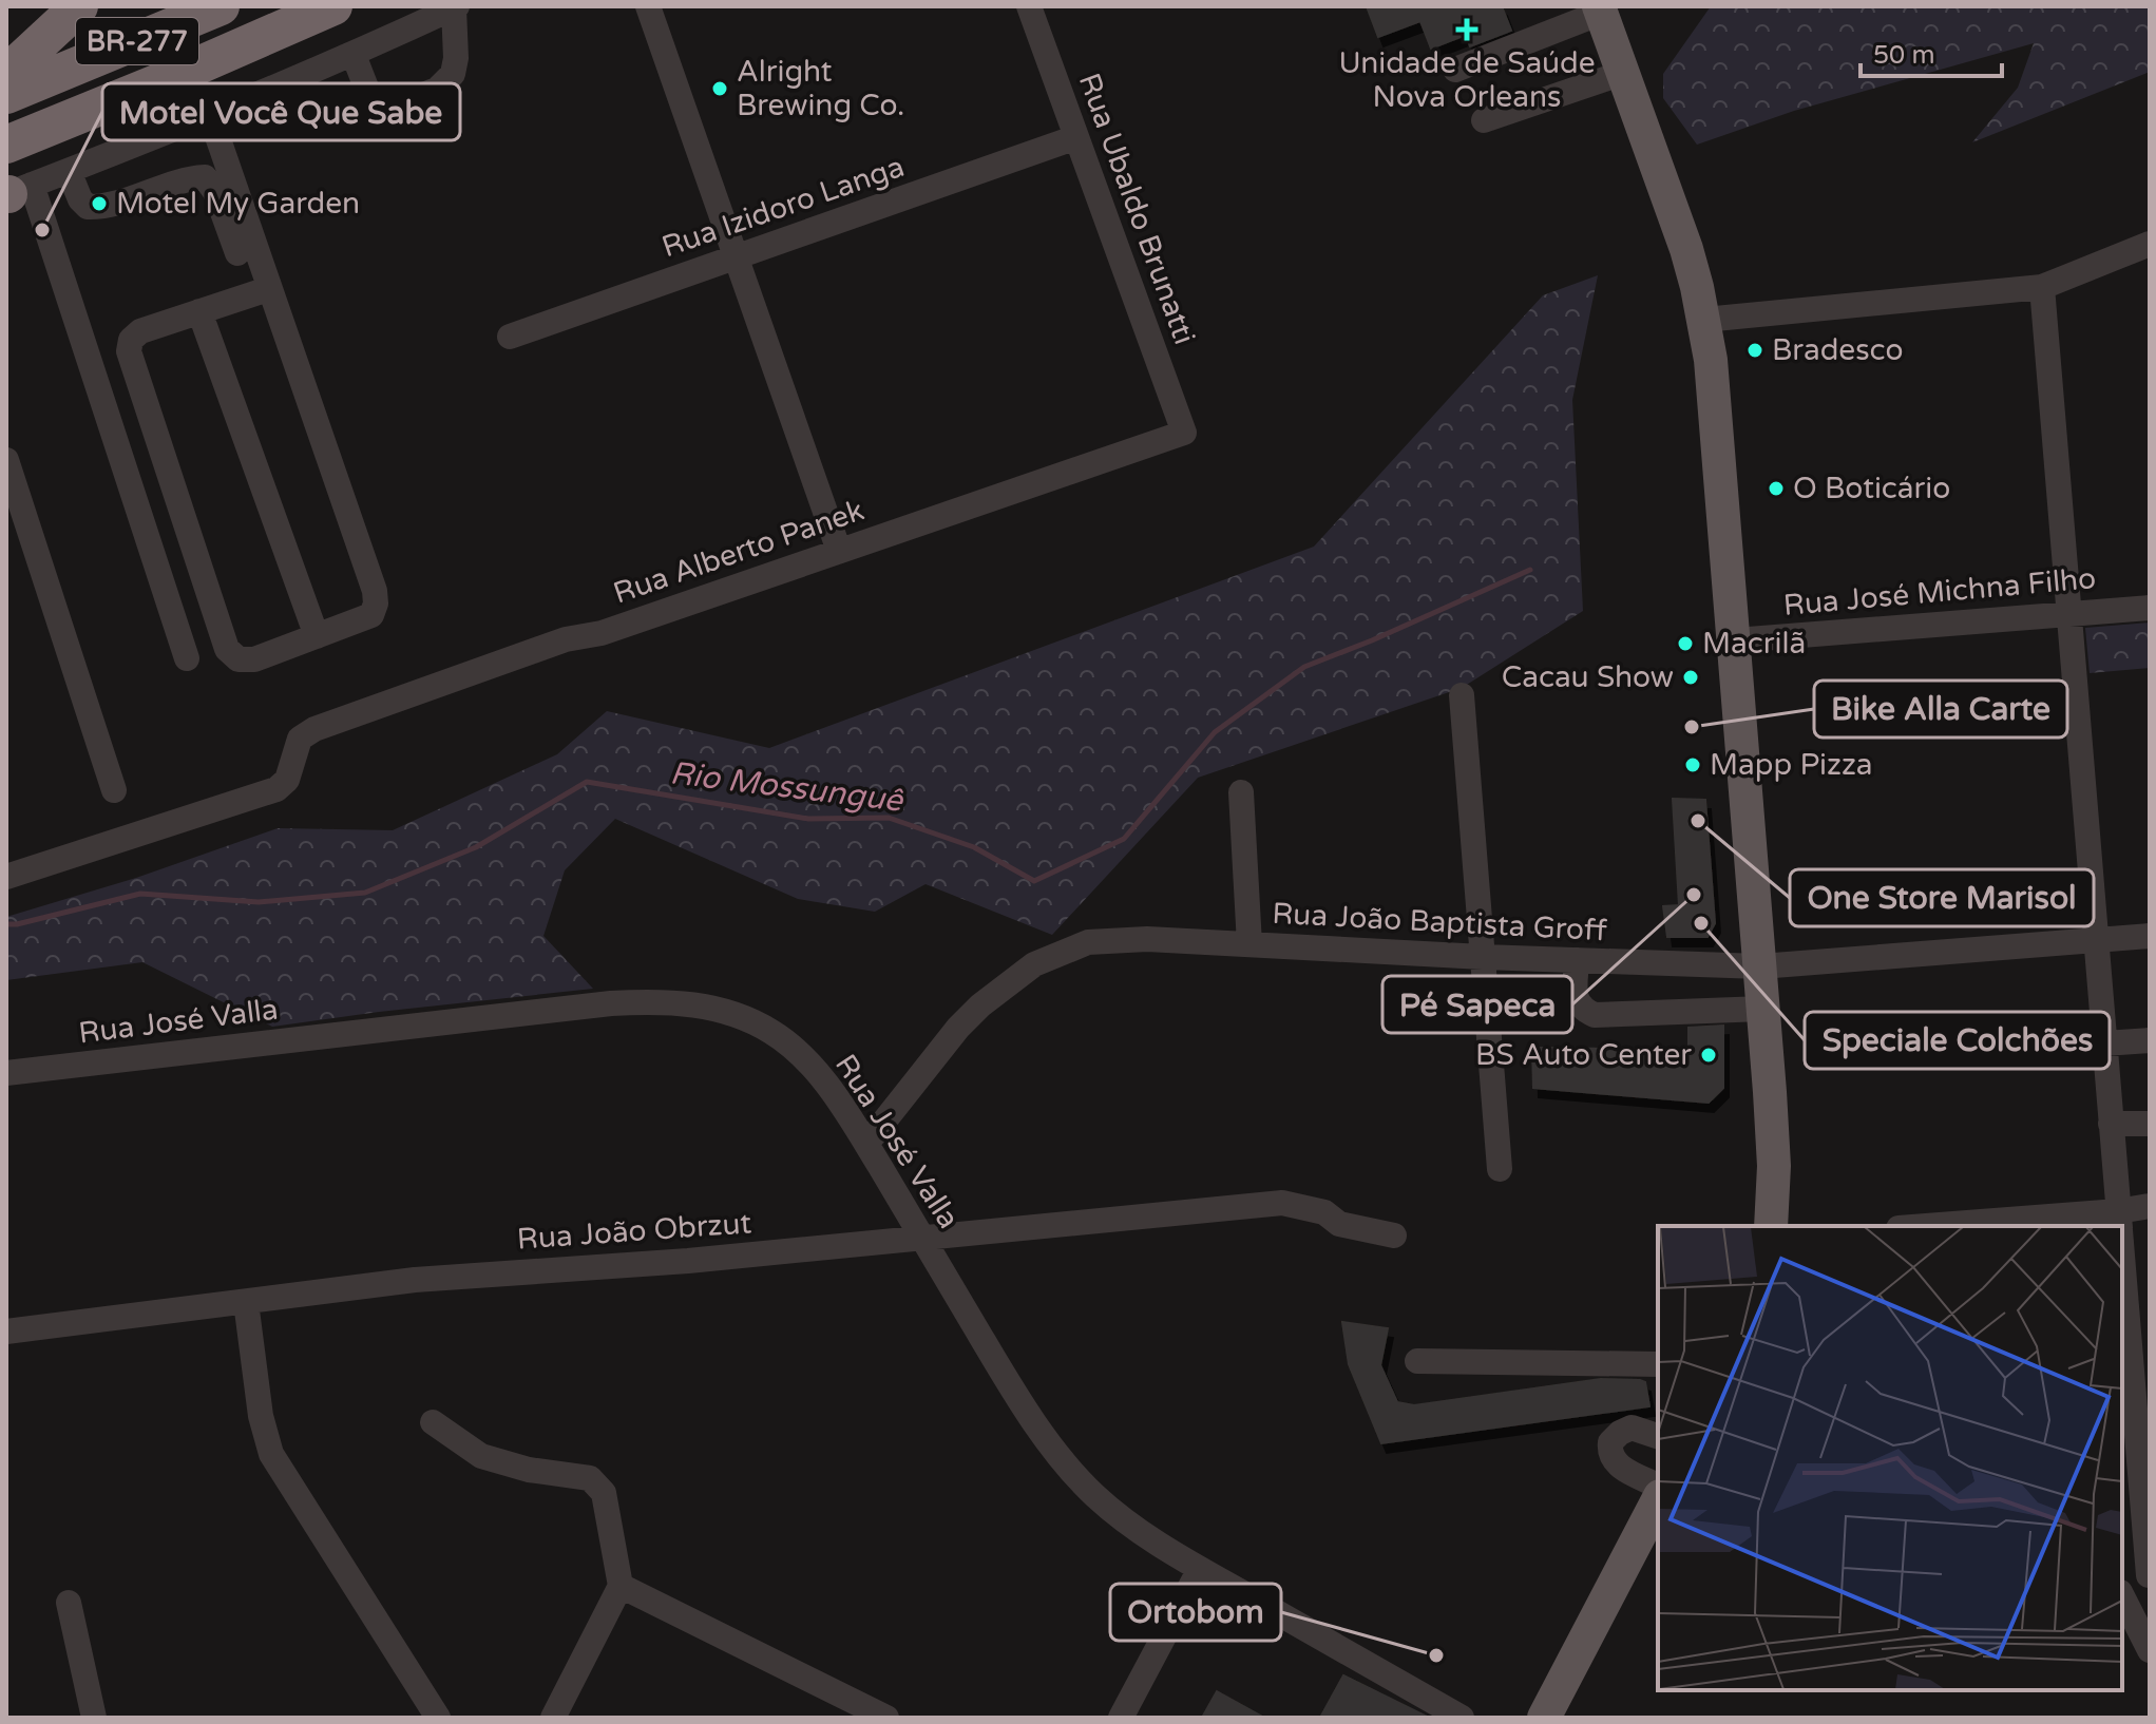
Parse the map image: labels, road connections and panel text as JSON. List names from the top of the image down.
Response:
{
  "streets": {
    "highway": ["BR-277"],
    "street": [
      "Rua Izidoro Langa",
      "Rua Ubaldo Brunatti",
      "Rua Alberto Panek",
      "Rua José Michna Filho",
      "Rua João Baptista Groff",
      "Rua José Valla",
      "Rua João Obrzut"
    ]
  },
  "crossings": [
    ["Rua Izidoro Langa", "Rua Ubaldo Brunatti"],
    ["Rua Ubaldo Brunatti", "Rua Alberto Panek"],
    ["Rua João Baptista Groff", "Rua José Valla"],
    ["Rua José Valla", "Rua João Obrzut"]
  ],
  "water": ["Rio Mossunguê"],
  "places": {
    "health": ["Unidade de Saúde Nova Orleans"],
    "other": [
      "Alright Brewing Co.",
      "Motel My Garden",
      "Motel Você Que Sabe",
      "Bradesco",
      "O Boticário",
      "Macrilã",
      "Cacau Show",
      "Bike Alla Carte",
      "Mapp Pizza",
      "One Store Marisol",
      "Pé Sapeca",
      "Speciale Colchões",
      "BS Auto Center",
      "Ortobom"
    ]
  },
  "scale_bar": "50 m"
}
